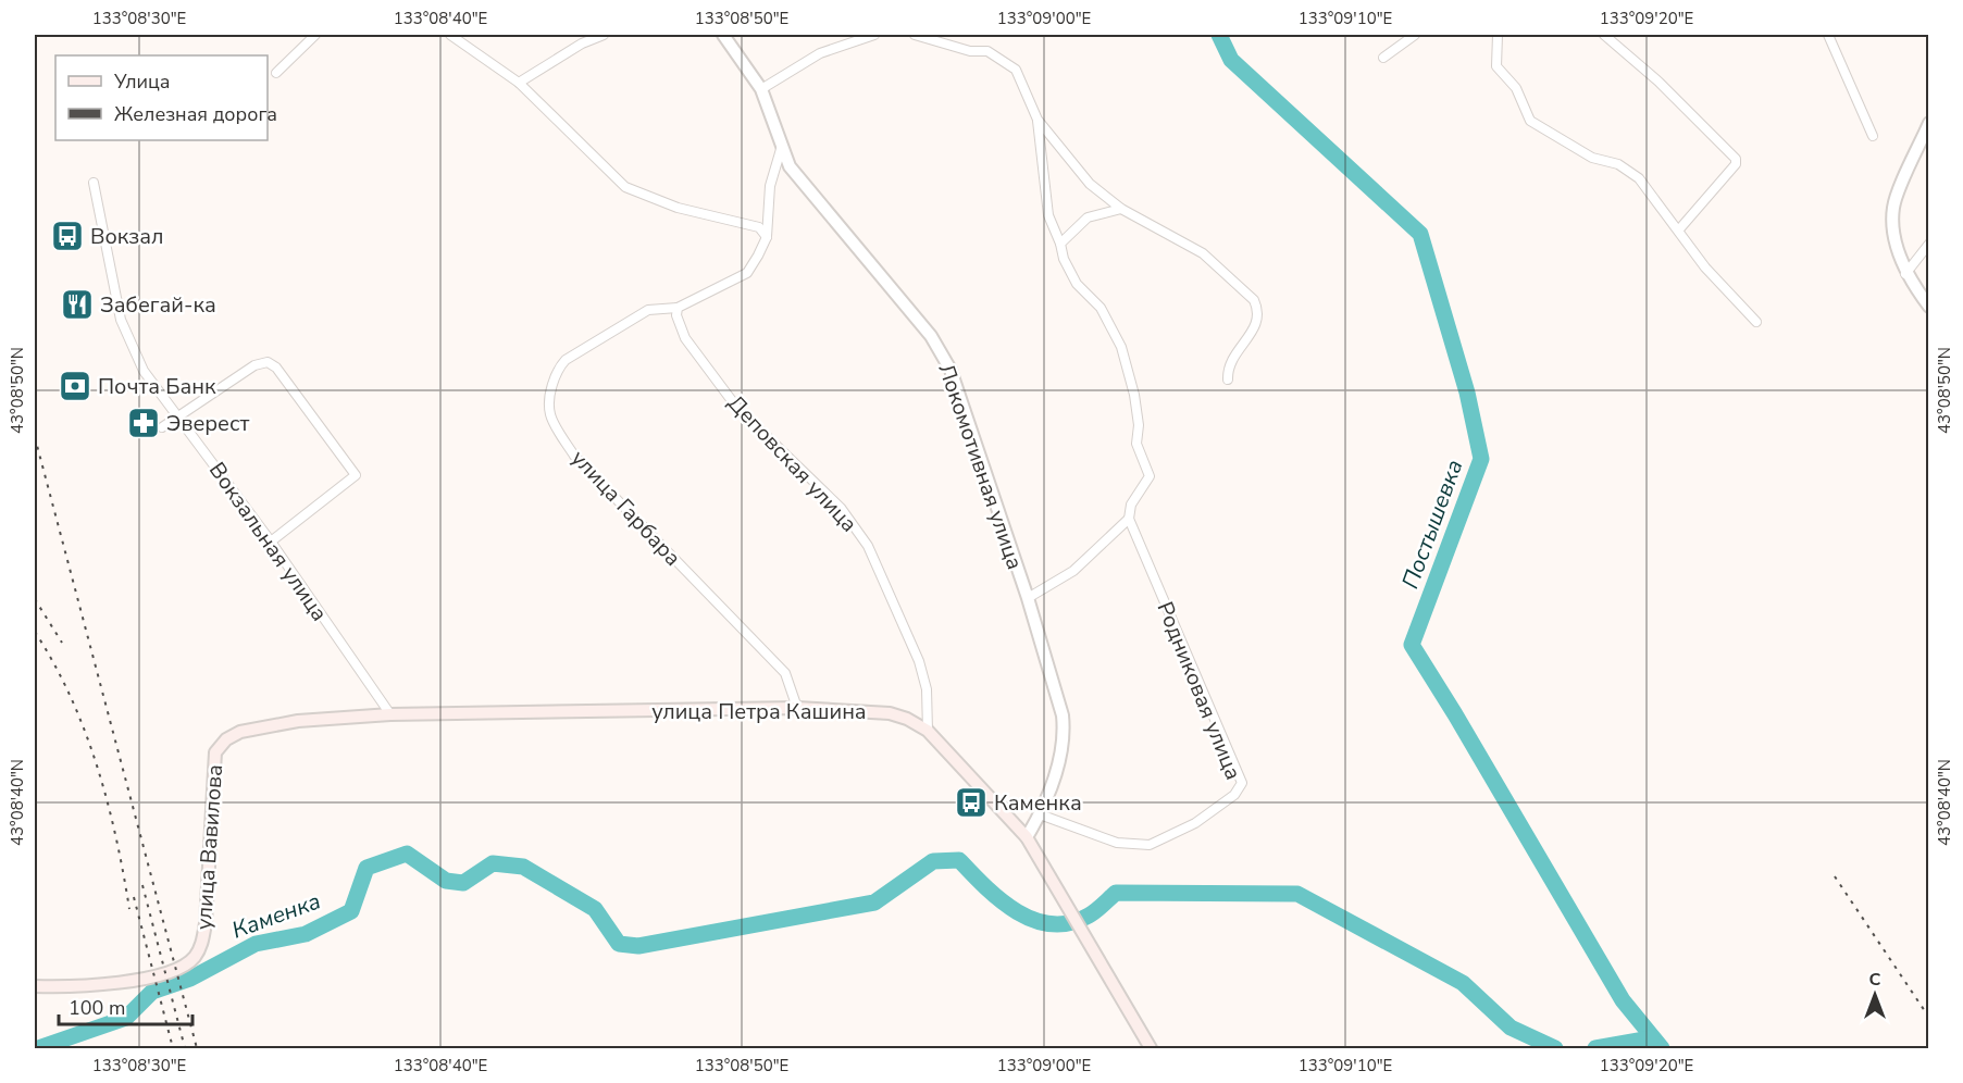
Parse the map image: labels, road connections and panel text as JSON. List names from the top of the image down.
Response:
{
  "streets": {
    "main road": ["улица Петра Кашина", "улица Вавилова"],
    "street": [
      "Деповская улица",
      "Локомотивная улица",
      "улица Гарбара",
      "Вокзальная улица",
      "Родниковая улица"
    ]
  },
  "crossings": [
    ["Деповская улица", "улица Гарбара"],
    ["Деповская улица", "улица Петра Кашина"],
    ["Локомотивная улица", "Родниковая улица"],
    ["Локомотивная улица", "улица Петра Кашина"],
    ["улица Гарбара", "улица Петра Кашина"],
    ["Вокзальная улица", "улица Петра Кашина"],
    ["Вокзальная улица", "улица Вавилова"],
    ["улица Петра Кашина", "улица Вавилова"]
  ],
  "water": ["Постышевка", "Каменка"],
  "places": {
    "bus stop": ["Вокзал", "Каменка"],
    "restaurant": ["Забегай-ка"],
    "bank": ["Почта Банк"],
    "pharmacy": ["Эверест"]
  },
  "legend": ["Улица", "Железная дорога"],
  "scale_bar": "100 m",
  "north": "top",
  "coordinates": [
    "133°08'30\"E",
    "133°08'40\"E",
    "133°08'50\"E",
    "133°09'00\"E",
    "133°09'10\"E",
    "133°09'20\"E",
    "43°08'50\"N",
    "43°08'40\"N"
  ]
}
